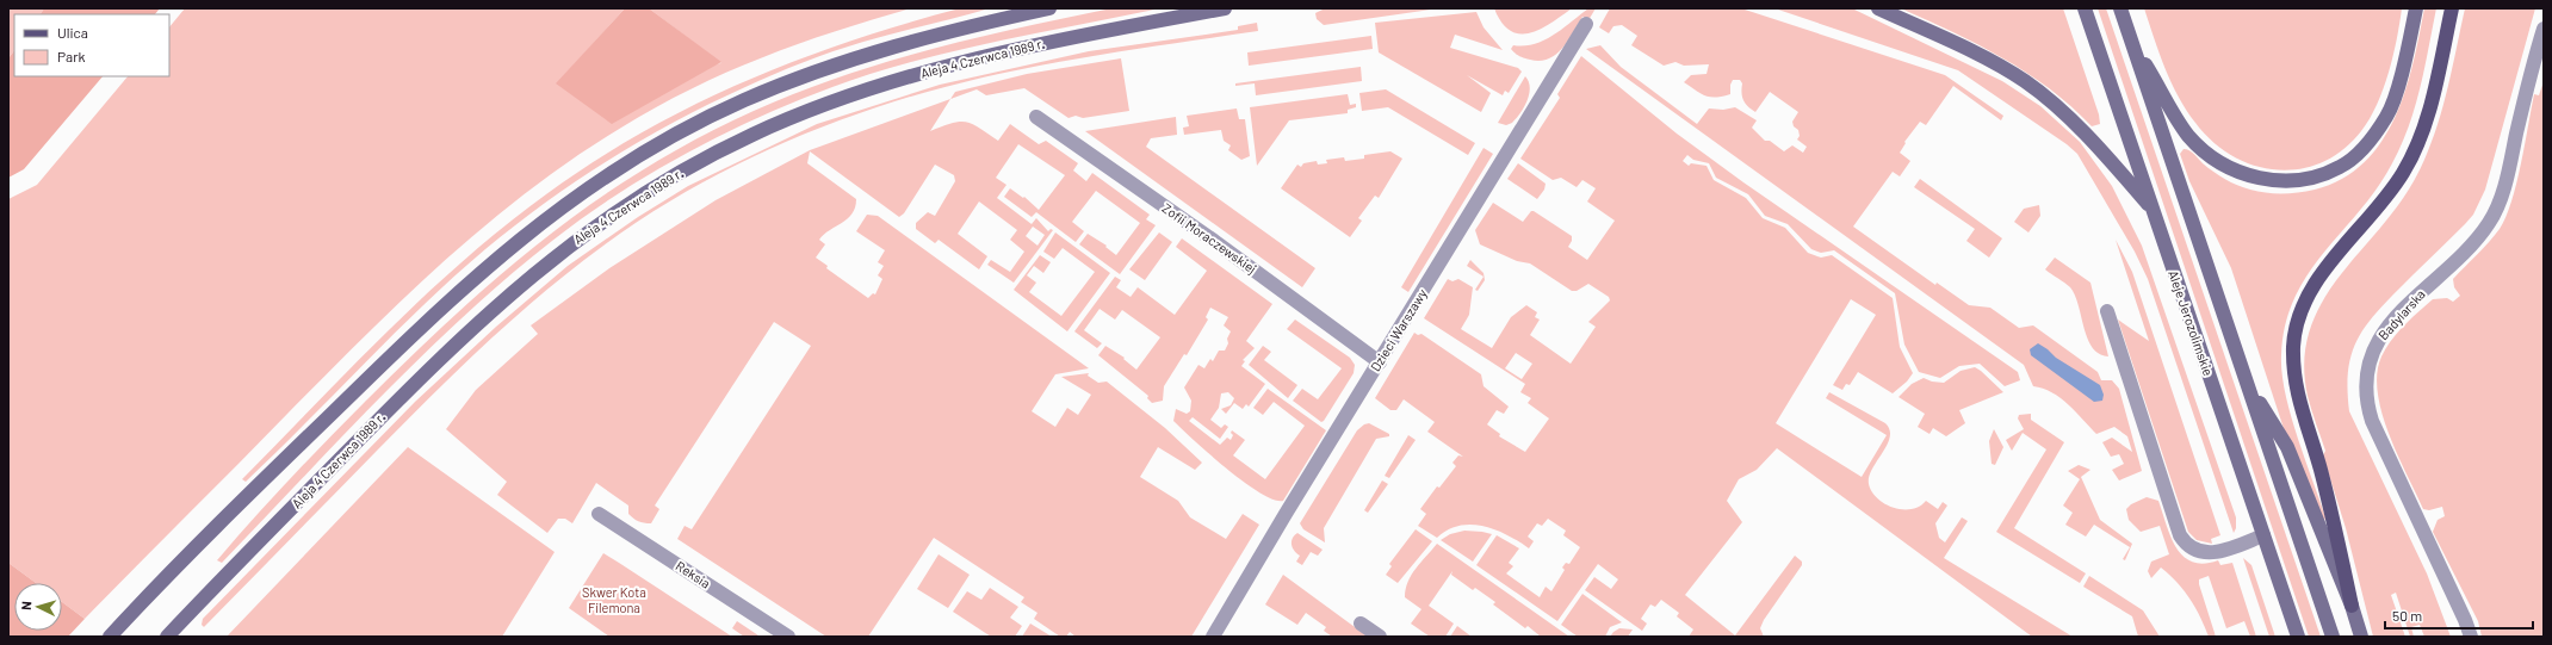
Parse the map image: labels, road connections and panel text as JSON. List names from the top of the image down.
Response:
{
  "streets": {
    "main road": ["Aleja 4 Czerwca 1989 r.", "Aleje Jerozolimskie"],
    "street": [
      "Zofii Moraczewskiej",
      "Badylarska",
      "Dzieci Warszawy",
      "Reksia"
    ]
  },
  "crossings": [
    ["Zofii Moraczewskiej", "Dzieci Warszawy"]
  ],
  "parks": ["Skwer Kota Filemona"],
  "legend": ["Ulica", "Park"],
  "scale_bar": "50 m",
  "north": "left"
}
